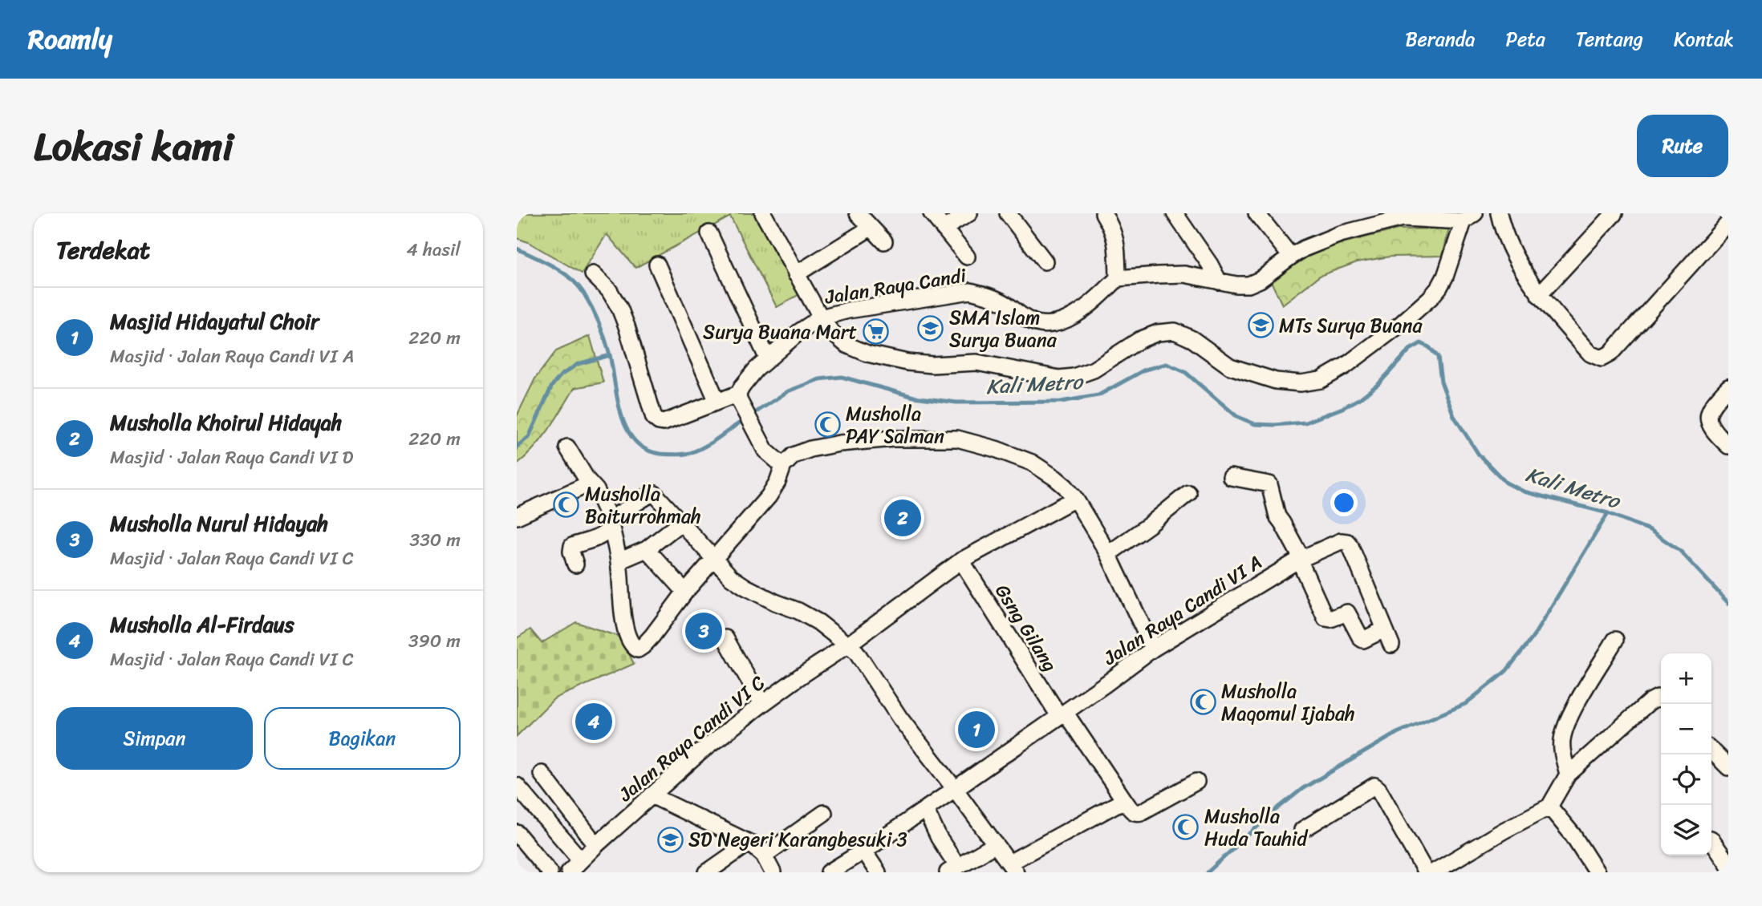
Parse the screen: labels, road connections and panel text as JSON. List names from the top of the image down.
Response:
{
  "streets": {
    "street": [
      "Jalan Raya Candi",
      "Jalan Raya Candi VI A",
      "Gsng Gilang",
      "Jalan Raya Candi VI C"
    ]
  },
  "crossings": [
    ["Jalan Raya Candi VI A", "Gsng Gilang"],
    ["Gsng Gilang", "Jalan Raya Candi VI C"]
  ],
  "water": ["Kali Metro"],
  "places": {
    "school or university": ["MTs Surya Buana", "SMA Islam Surya Buana", "SD Negeri Karangbesuki 3"],
    "supermarket": ["Surya Buana Mart"],
    "mosque": [
      "Musholla PAY Salman",
      "Musholla Baiturrohmah",
      "Musholla Maqomul Ijabah",
      "Musholla Huda Tauhid"
    ]
  },
  "page": {
    "header": "Roamly",
    "nav": [
      "Beranda",
      "Peta",
      "Tentang",
      "Kontak"
    ],
    "title": "Lokasi kami",
    "buttons": [
      "Rute",
      ["Simpan", "Bagikan"]
    ],
    "heading": ["Terdekat", "4 hasil"],
    "list": [
      {
        "mark": "1",
        "name": "Masjid Hidayatul Choir",
        "note": "Masjid · Jalan Raya Candi VI A",
        "value": "220 m"
      },
      {
        "mark": "2",
        "name": "Musholla Khoirul Hidayah",
        "note": "Masjid · Jalan Raya Candi VI D",
        "value": "220 m"
      },
      {
        "mark": "3",
        "name": "Musholla Nurul Hidayah",
        "note": "Masjid · Jalan Raya Candi VI C",
        "value": "330 m"
      },
      {
        "mark": "4",
        "name": "Musholla Al-Firdaus",
        "note": "Masjid · Jalan Raya Candi VI C",
        "value": "390 m"
      }
    ],
    "pins": [
      "2",
      "3",
      "4",
      "1"
    ],
    "map_buttons": ["+", "−"]
  }
}
